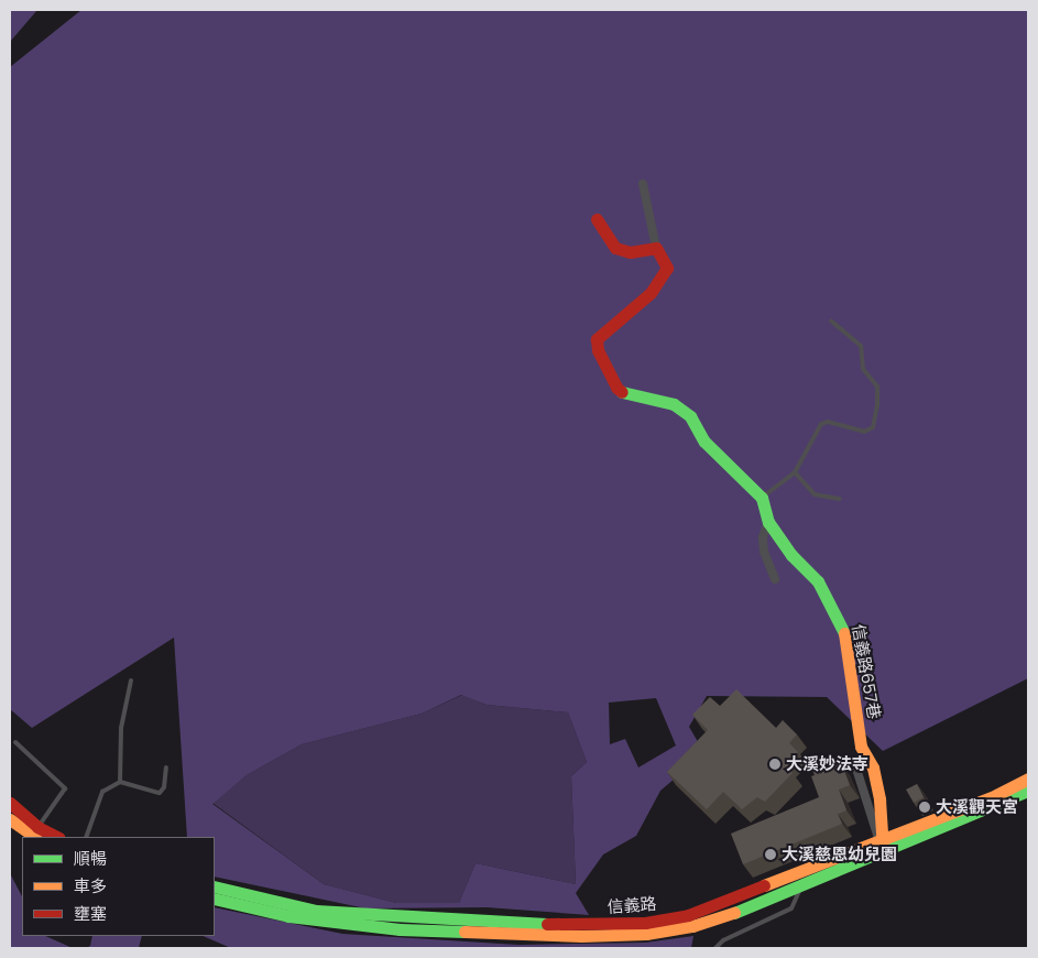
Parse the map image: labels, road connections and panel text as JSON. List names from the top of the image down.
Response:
{
  "streets": {
    "main road": ["信義路657巷", "信義路"]
  },
  "crossings": [
    ["信義路657巷", "信義路"]
  ],
  "places": ["大溪妙法寺", "大溪觀天宮", "大溪慈恩幼兒園"],
  "legend": ["順暢", "車多", "壅塞"]
}
